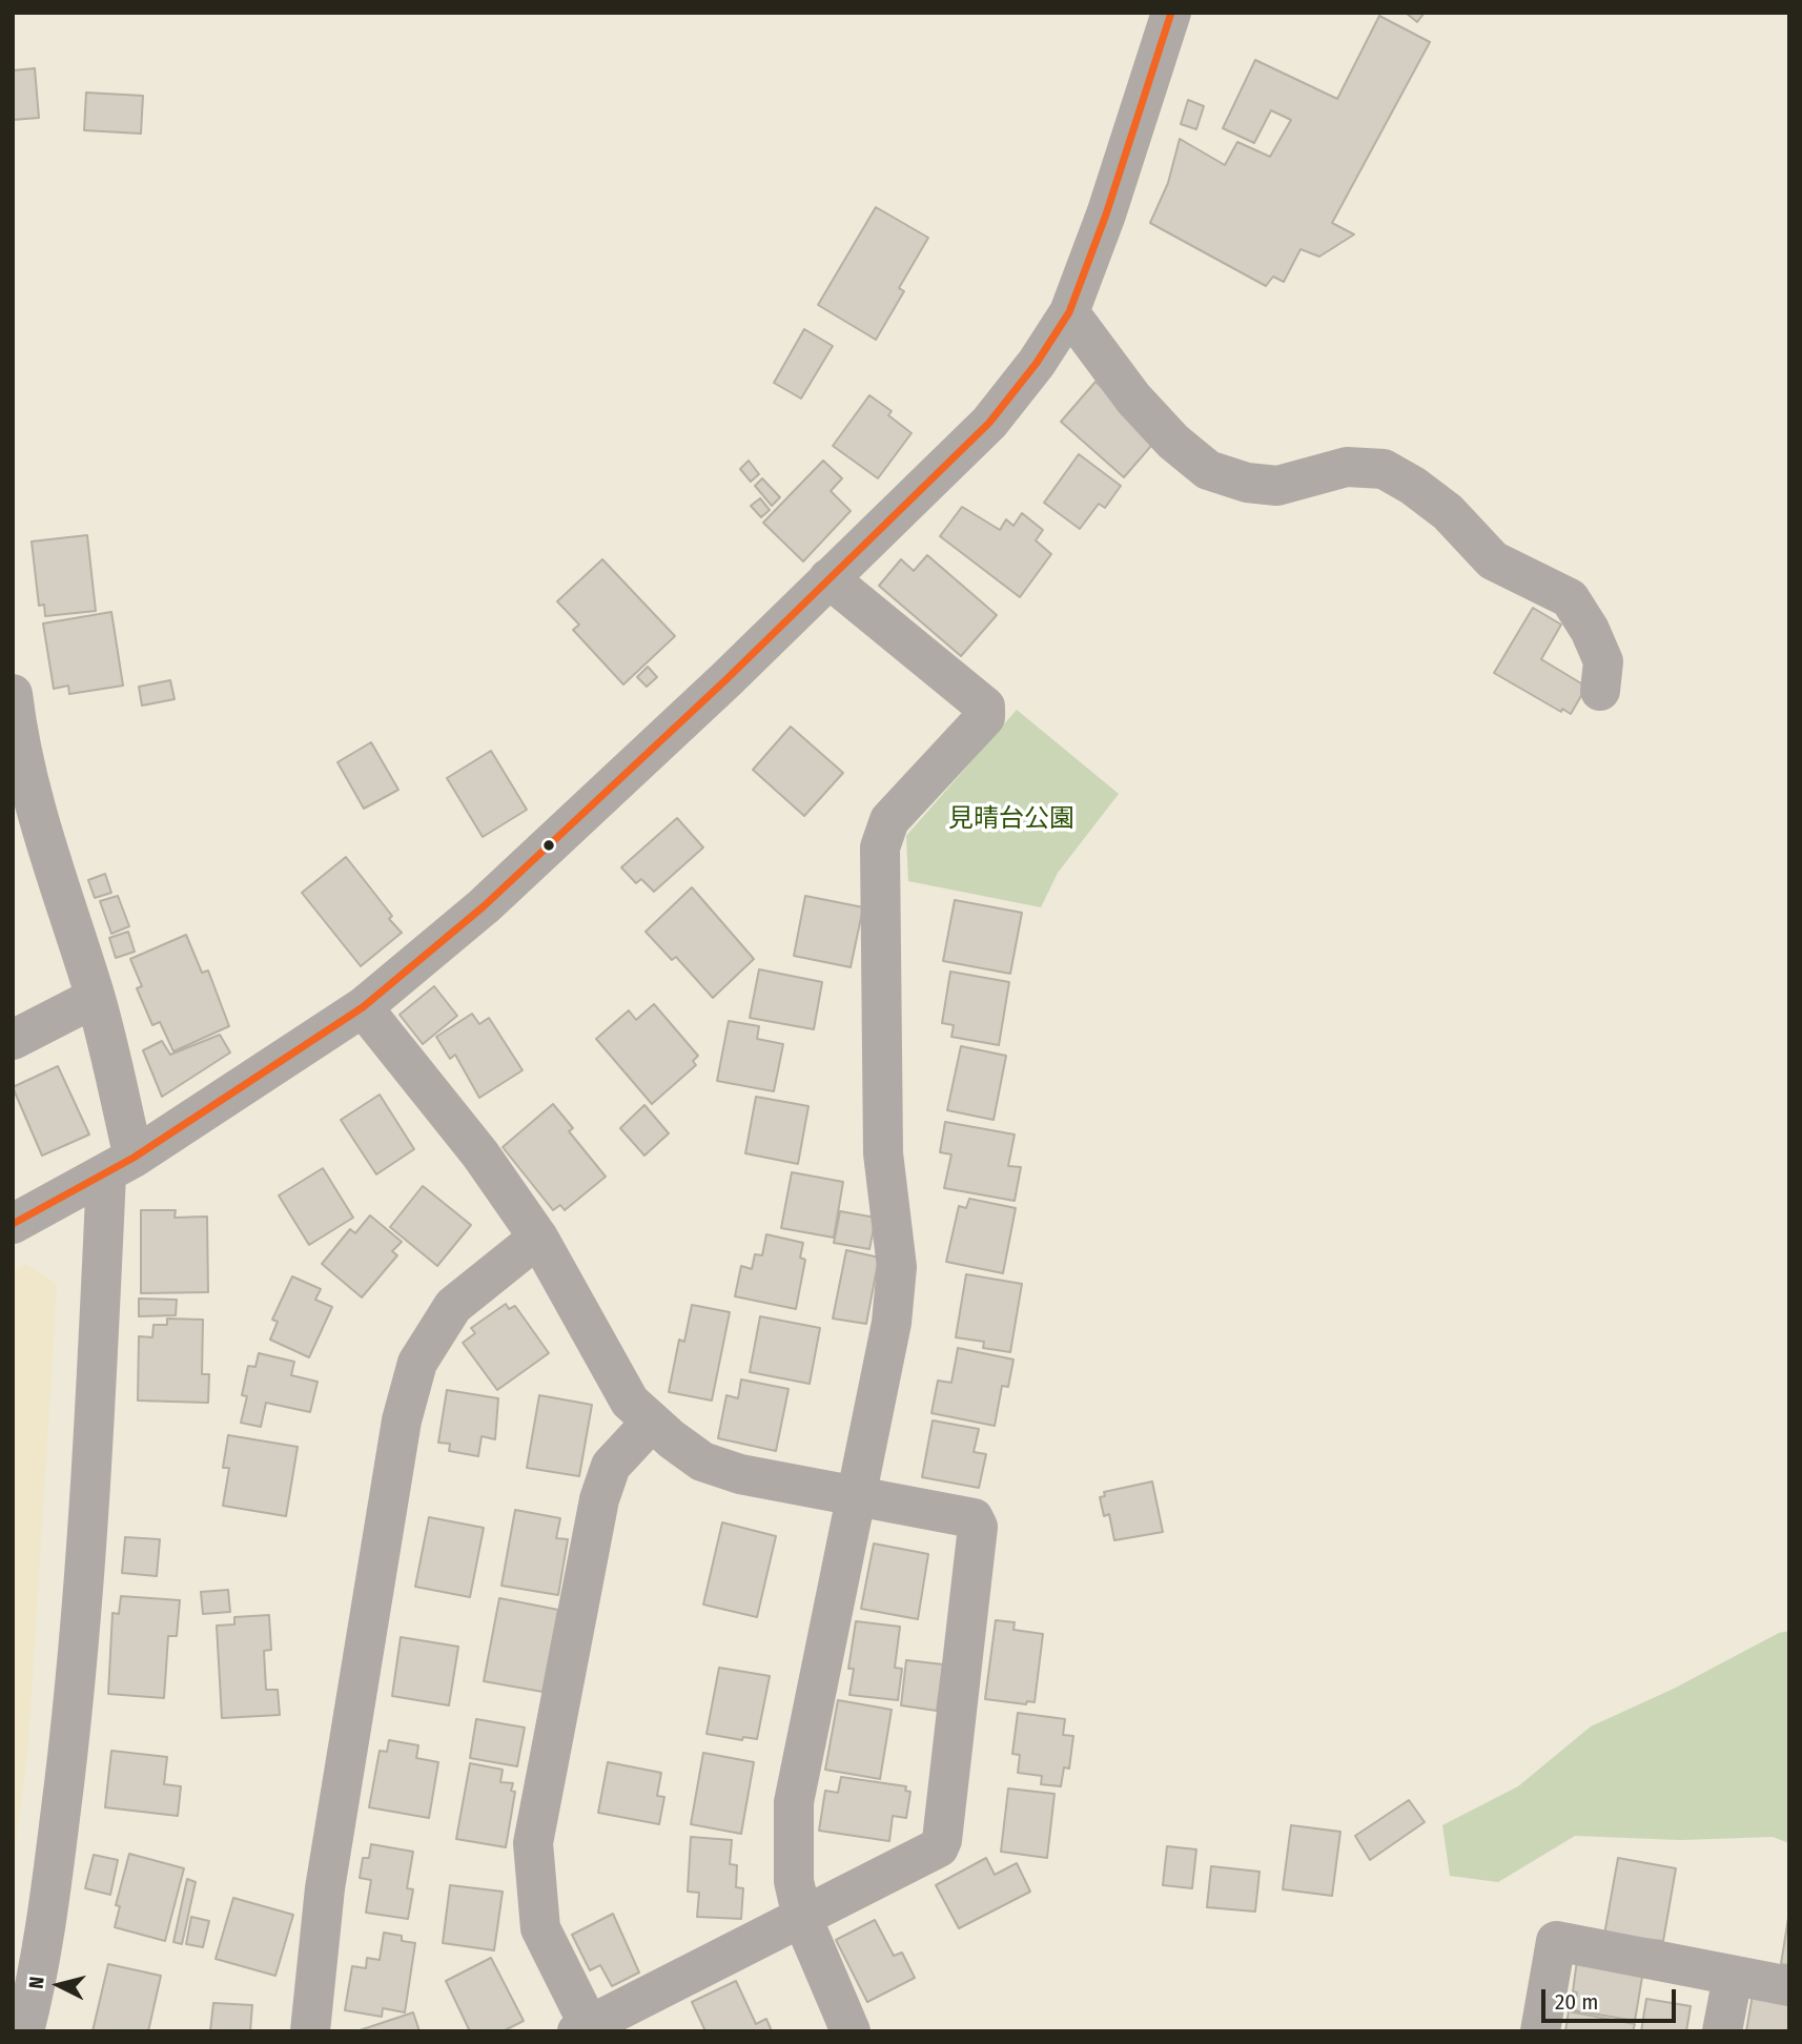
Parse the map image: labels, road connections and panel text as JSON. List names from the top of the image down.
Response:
{
  "parks": ["見晴台公園"],
  "scale_bar": "20 m",
  "north": "left"
}
